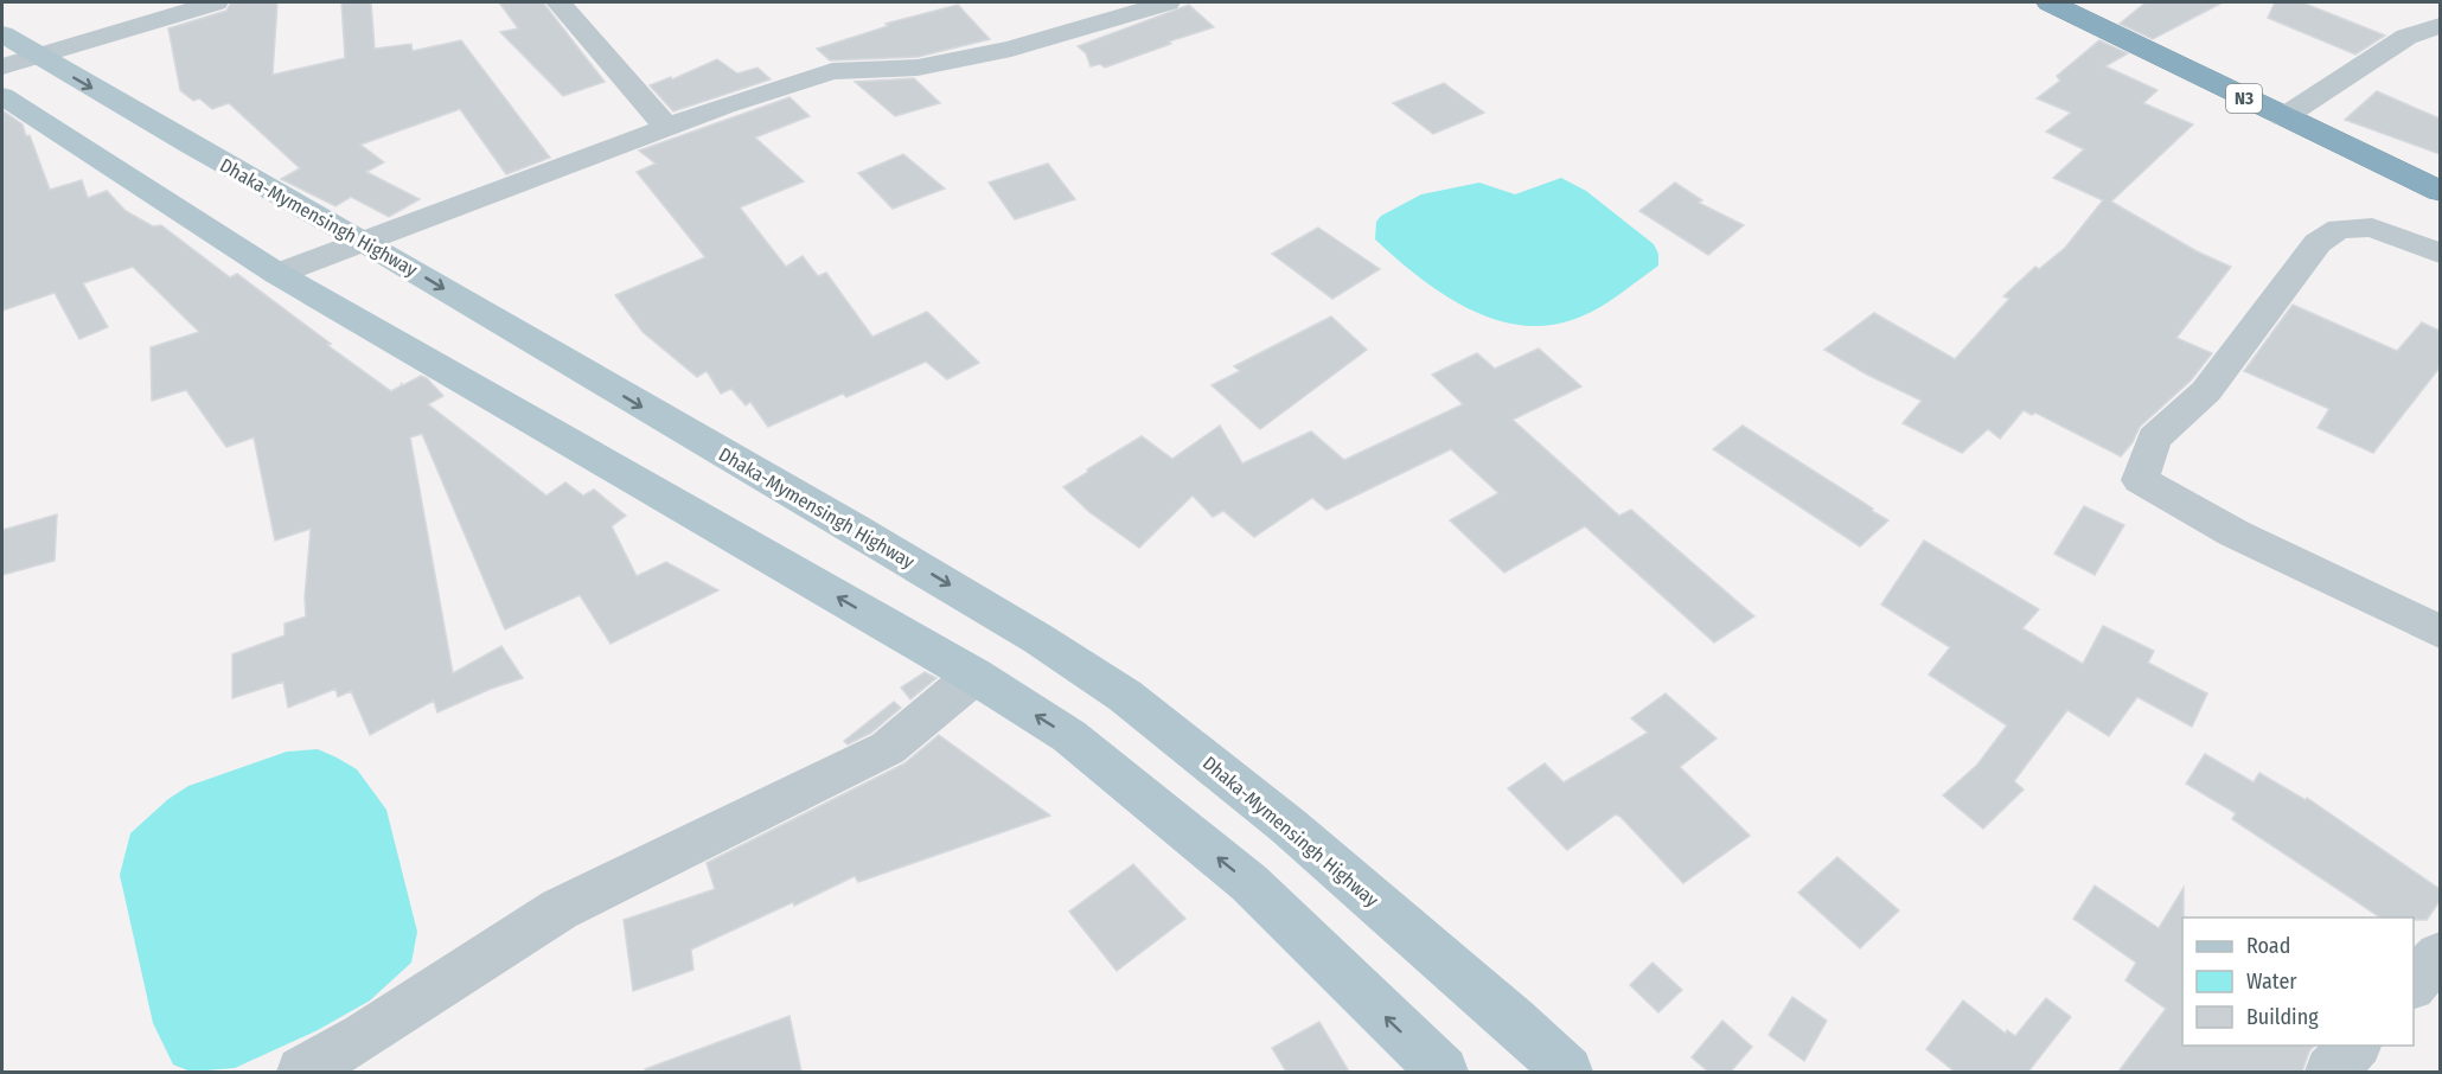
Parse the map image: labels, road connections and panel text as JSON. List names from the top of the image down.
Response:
{
  "streets": {
    "highway": ["N3"],
    "main road": ["Dhaka-Mymensingh Highway"]
  },
  "legend": ["Road", "Water", "Building"]
}
